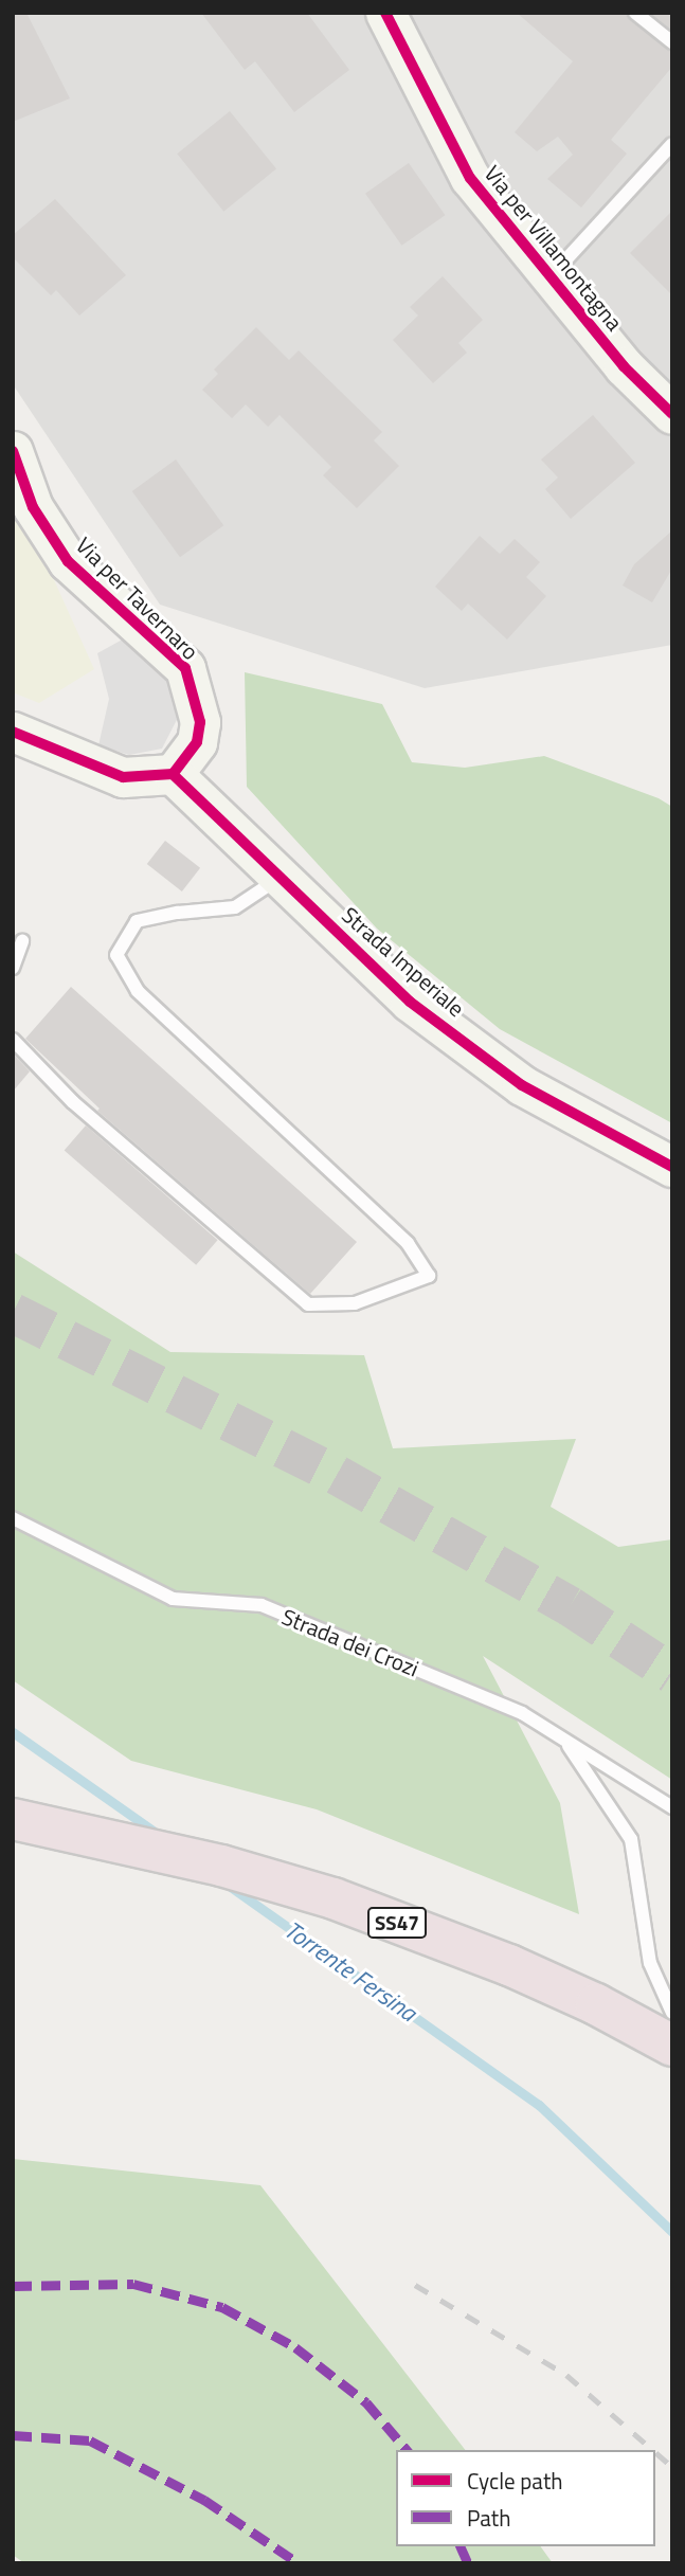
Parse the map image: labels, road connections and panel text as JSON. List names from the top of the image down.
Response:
{
  "streets": {
    "highway": ["SS47"],
    "street": ["Via per Villamontagna", "Via per Tavernaro", "Strada Imperiale"],
    "lane": ["Strada dei Crozi"]
  },
  "crossings": [
    ["Via per Tavernaro", "Strada Imperiale"]
  ],
  "water": ["Torrente Fersina"],
  "legend": ["Cycle path", "Path"]
}
